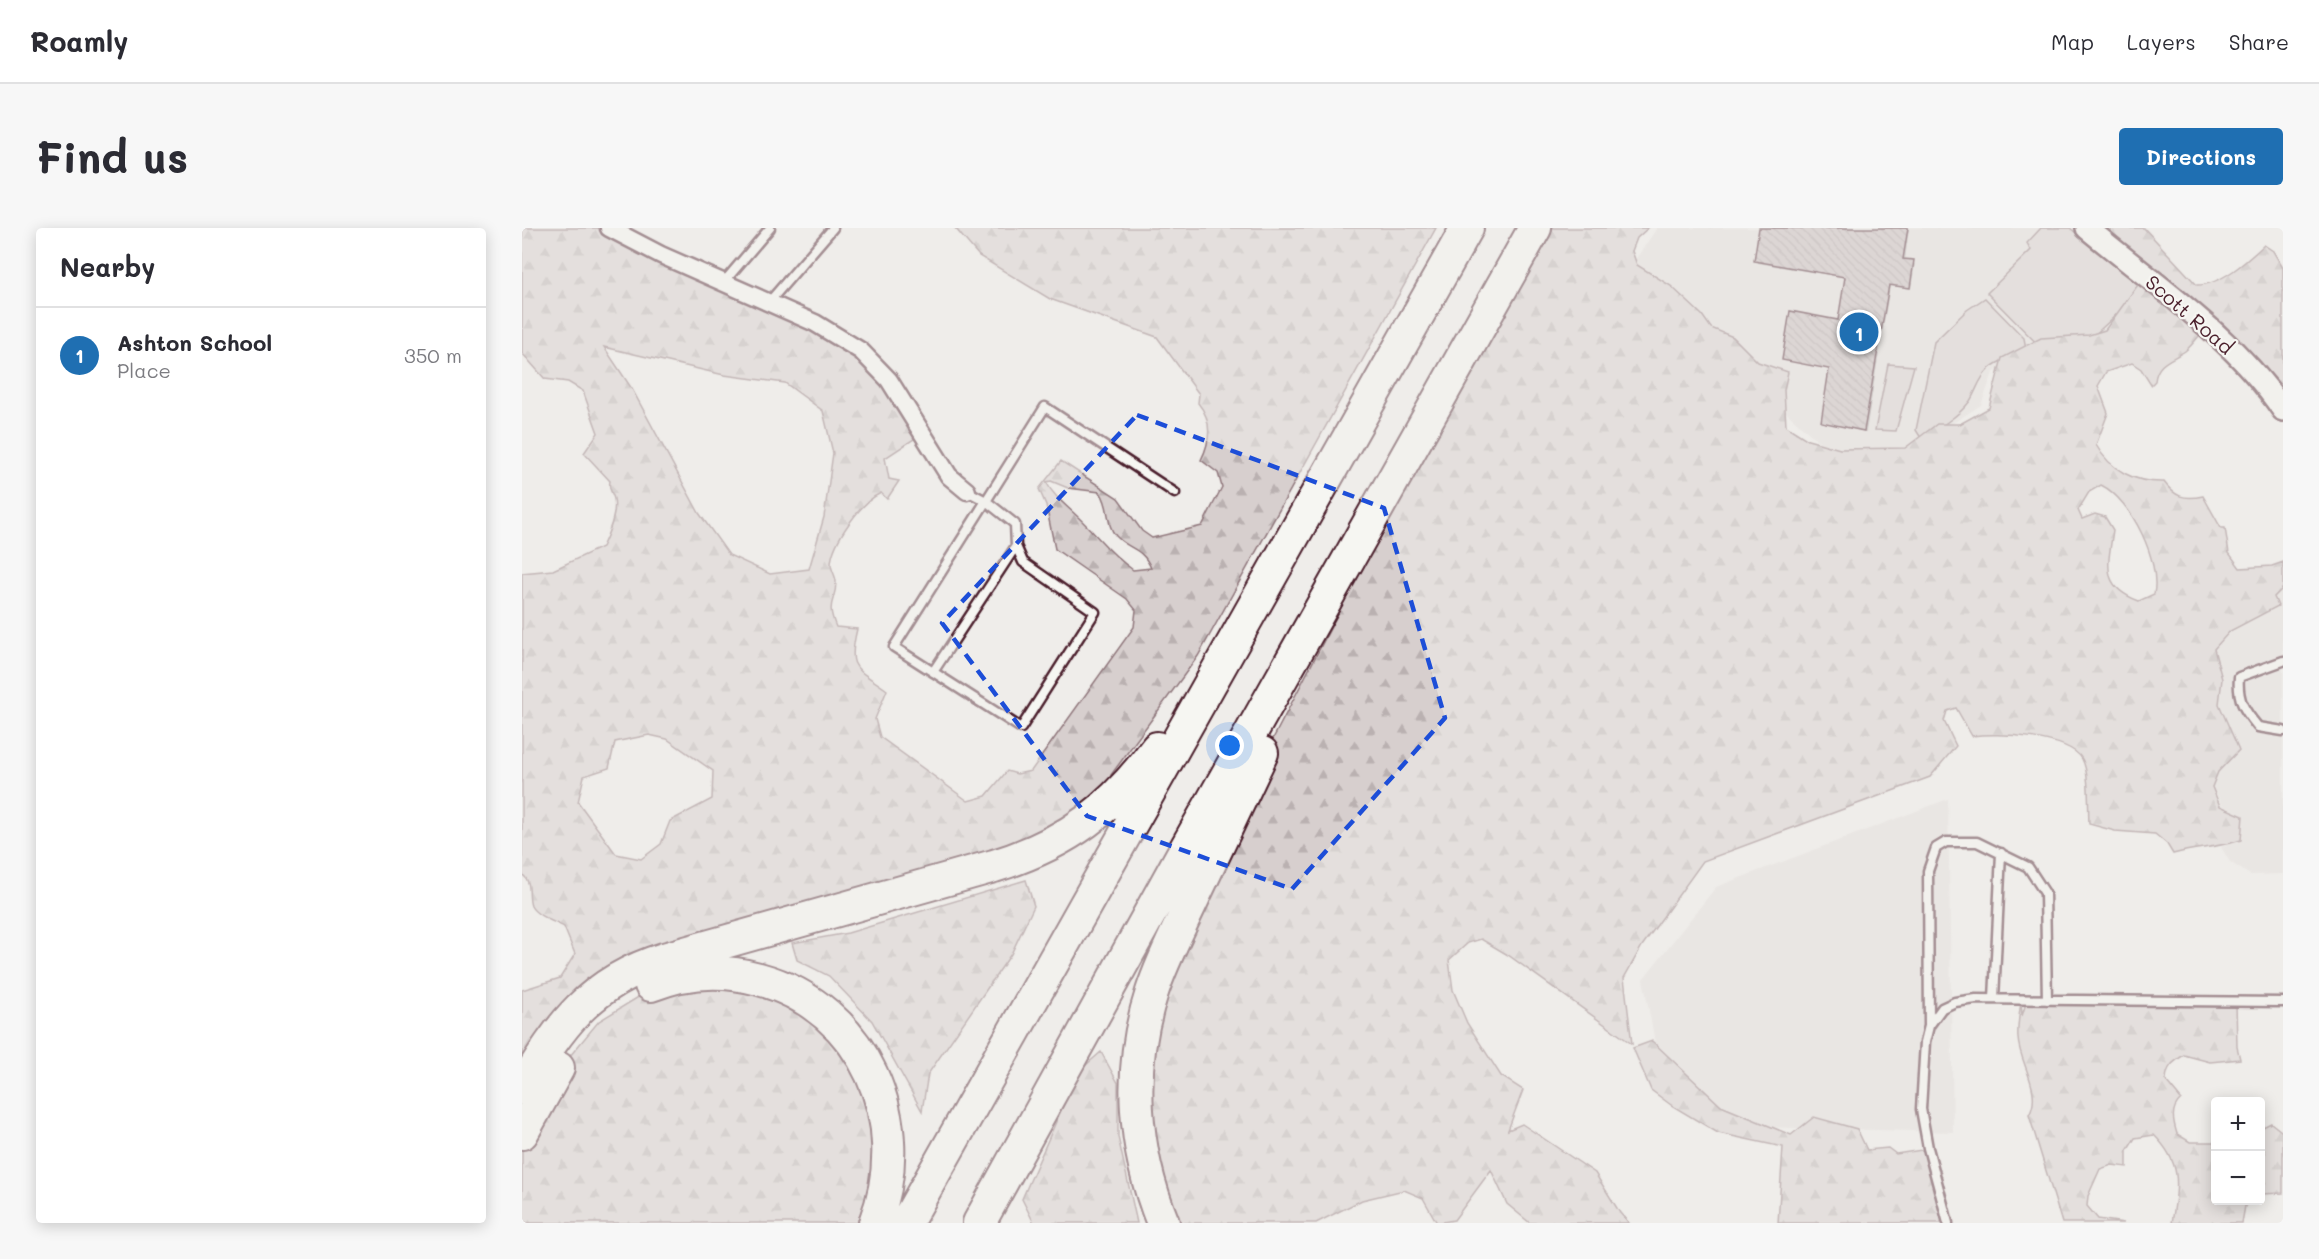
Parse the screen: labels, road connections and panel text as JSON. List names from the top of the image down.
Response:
{
  "streets": {
    "street": ["Scott Road"]
  },
  "page": {
    "header": "Roamly",
    "nav": ["Map", "Layers", "Share"],
    "buttons": "Directions",
    "title": "Find us",
    "heading": "Nearby",
    "list": [
      {
        "mark": "1",
        "name": "Ashton School",
        "note": "Place",
        "value": "350 m"
      }
    ],
    "pins": "1",
    "map_buttons": ["+", "−"]
  }
}
